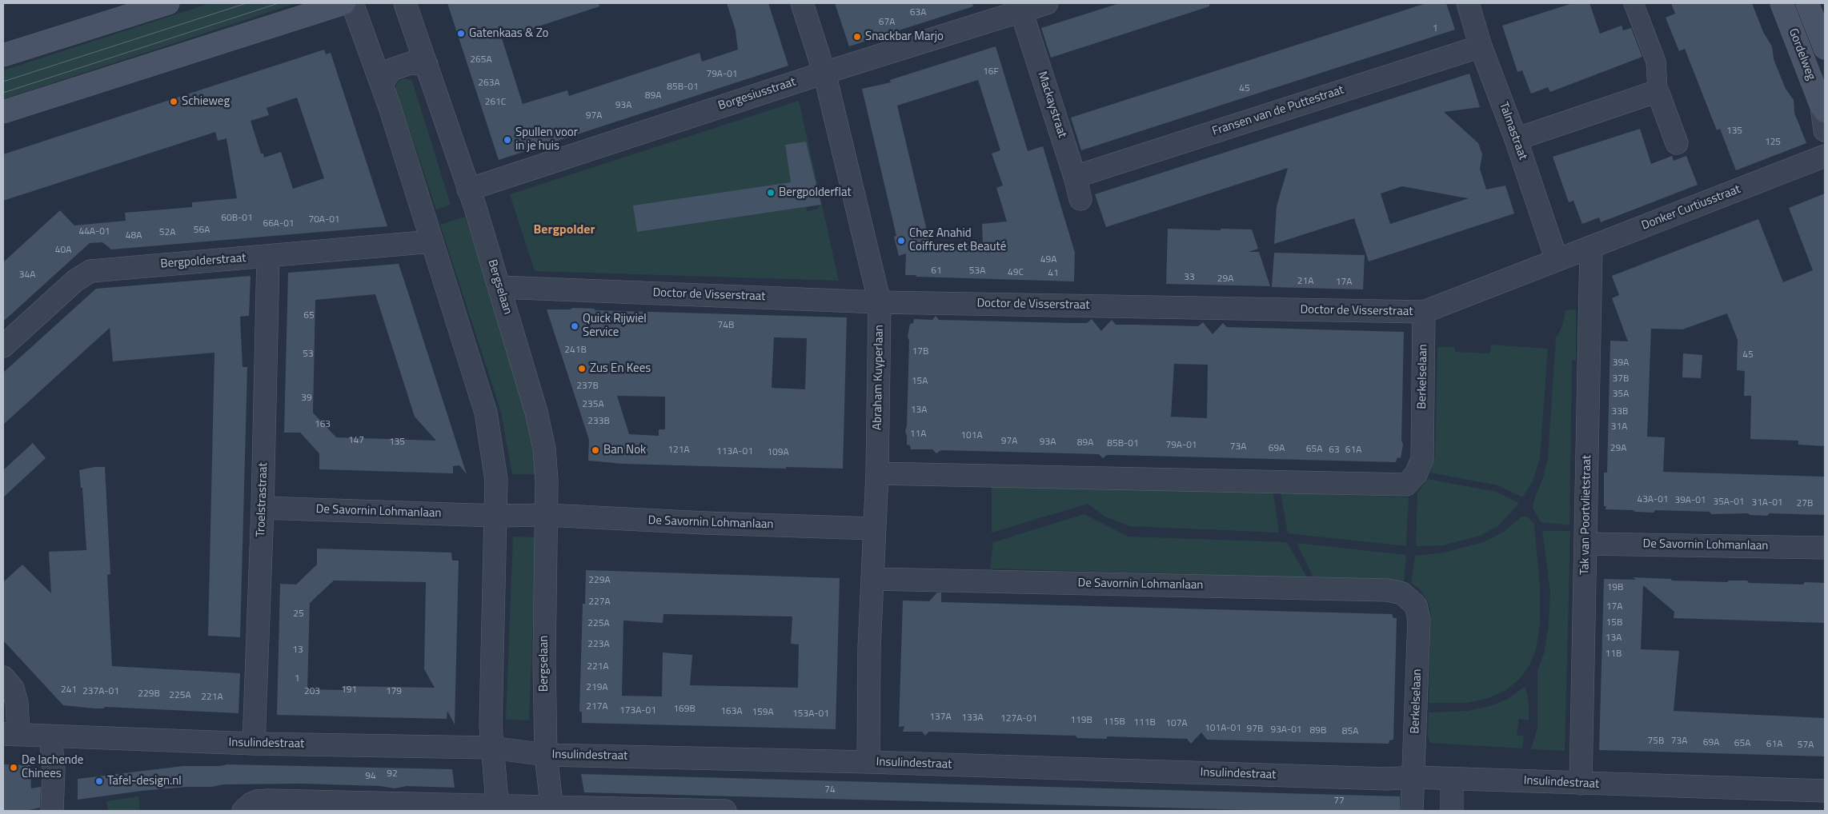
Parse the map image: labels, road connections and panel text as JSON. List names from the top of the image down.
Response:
{
  "streets": {
    "main road": ["Gordelweg"],
    "street": [
      "Borgesiusstraat",
      "Mackaystraat",
      "Fransen van de Puttestraat",
      "Talmastraat",
      "Donker Curtiusstraat",
      "Bergpolderstraat",
      "Bergselaan",
      "Doctor de Visserstraat",
      "Berkelselaan",
      "Abraham Kuyperlaan",
      "Troelstrastraat",
      "De Savornin Lohmanlaan",
      "Tak van Poortvlietstraat",
      "Insulindestraat"
    ]
  },
  "crossings": [
    ["Borgesiusstraat", "Mackaystraat"],
    ["Borgesiusstraat", "Bergselaan"],
    ["Borgesiusstraat", "Abraham Kuyperlaan"],
    ["Mackaystraat", "Fransen van de Puttestraat"],
    ["Fransen van de Puttestraat", "Talmastraat"],
    ["Talmastraat", "Donker Curtiusstraat"],
    ["Talmastraat", "Doctor de Visserstraat"],
    ["Donker Curtiusstraat", "Doctor de Visserstraat"],
    ["Donker Curtiusstraat", "Tak van Poortvlietstraat"],
    ["Bergpolderstraat", "Troelstrastraat"],
    ["Bergselaan", "Doctor de Visserstraat"],
    ["Bergselaan", "De Savornin Lohmanlaan"],
    ["Bergselaan", "Insulindestraat"],
    ["Doctor de Visserstraat", "Berkelselaan"],
    ["Doctor de Visserstraat", "Abraham Kuyperlaan"],
    ["Berkelselaan", "Abraham Kuyperlaan"],
    ["Berkelselaan", "De Savornin Lohmanlaan"],
    ["Berkelselaan", "Insulindestraat"],
    ["Abraham Kuyperlaan", "De Savornin Lohmanlaan"],
    ["Abraham Kuyperlaan", "Insulindestraat"],
    ["Troelstrastraat", "De Savornin Lohmanlaan"],
    ["Troelstrastraat", "Insulindestraat"],
    ["De Savornin Lohmanlaan", "Tak van Poortvlietstraat"],
    ["Tak van Poortvlietstraat", "Insulindestraat"]
  ],
  "districts": ["Bergpolder"],
  "places": [
    "Gatenkaas & Zo",
    "Snackbar Marjo",
    "Schieweg",
    "Spullen voor in je huis",
    "Bergpolderflat",
    "Chez Anahid Coiffures et Beauté",
    "Quick Rijwiel Service",
    "Zus En Kees",
    "Ban Nok",
    "De lachende Chinees",
    "Tafel-design.nl"
  ],
  "house_numbers": [
    "63A",
    "67A",
    "1",
    "265A",
    "16F",
    "79A-01",
    "263A",
    "85B-01",
    "45",
    "89A",
    "261C",
    "93A",
    "97A",
    "135",
    "125",
    "60B-01",
    "70A-01",
    "66A-01",
    "56A",
    "44A-01",
    "52A",
    "48A",
    "40A",
    "49A",
    "61",
    "53A",
    "49C",
    "41",
    "34A",
    "33",
    "29A",
    "21A",
    "17A",
    "65",
    "74B",
    "241B",
    "17B",
    "53",
    "45",
    "39A",
    "37B",
    "15A",
    "237B",
    "35A",
    "39",
    "235A",
    "13A",
    "33B",
    "233B",
    "163",
    "31A",
    "11A",
    "101A",
    "147",
    "97A",
    "135",
    "93A",
    "89A",
    "85B-01",
    "79A-01",
    "73A",
    "69A",
    "29A",
    "65A",
    "121A",
    "63",
    "61A",
    "113A-01",
    "109A",
    "43A-01",
    "39A-01",
    "35A-01",
    "31A-01",
    "27B",
    "229A",
    "19B",
    "227A",
    "17A",
    "25",
    "15B",
    "225A",
    "13A",
    "223A",
    "13",
    "11B",
    "221A",
    "1",
    "219A",
    "241",
    "191",
    "237A-01",
    "203",
    "179",
    "229B",
    "225A",
    "221A",
    "217A",
    "169B",
    "173A-01",
    "163A",
    "159A",
    "153A-01",
    "137A",
    "133A",
    "127A-01",
    "119B",
    "115B",
    "111B",
    "107A",
    "101A-01",
    "97B",
    "93A-01",
    "89B",
    "85A",
    "75B",
    "73A",
    "69A",
    "65A",
    "61A",
    "57A",
    "92",
    "94",
    "74",
    "77"
  ]
}
